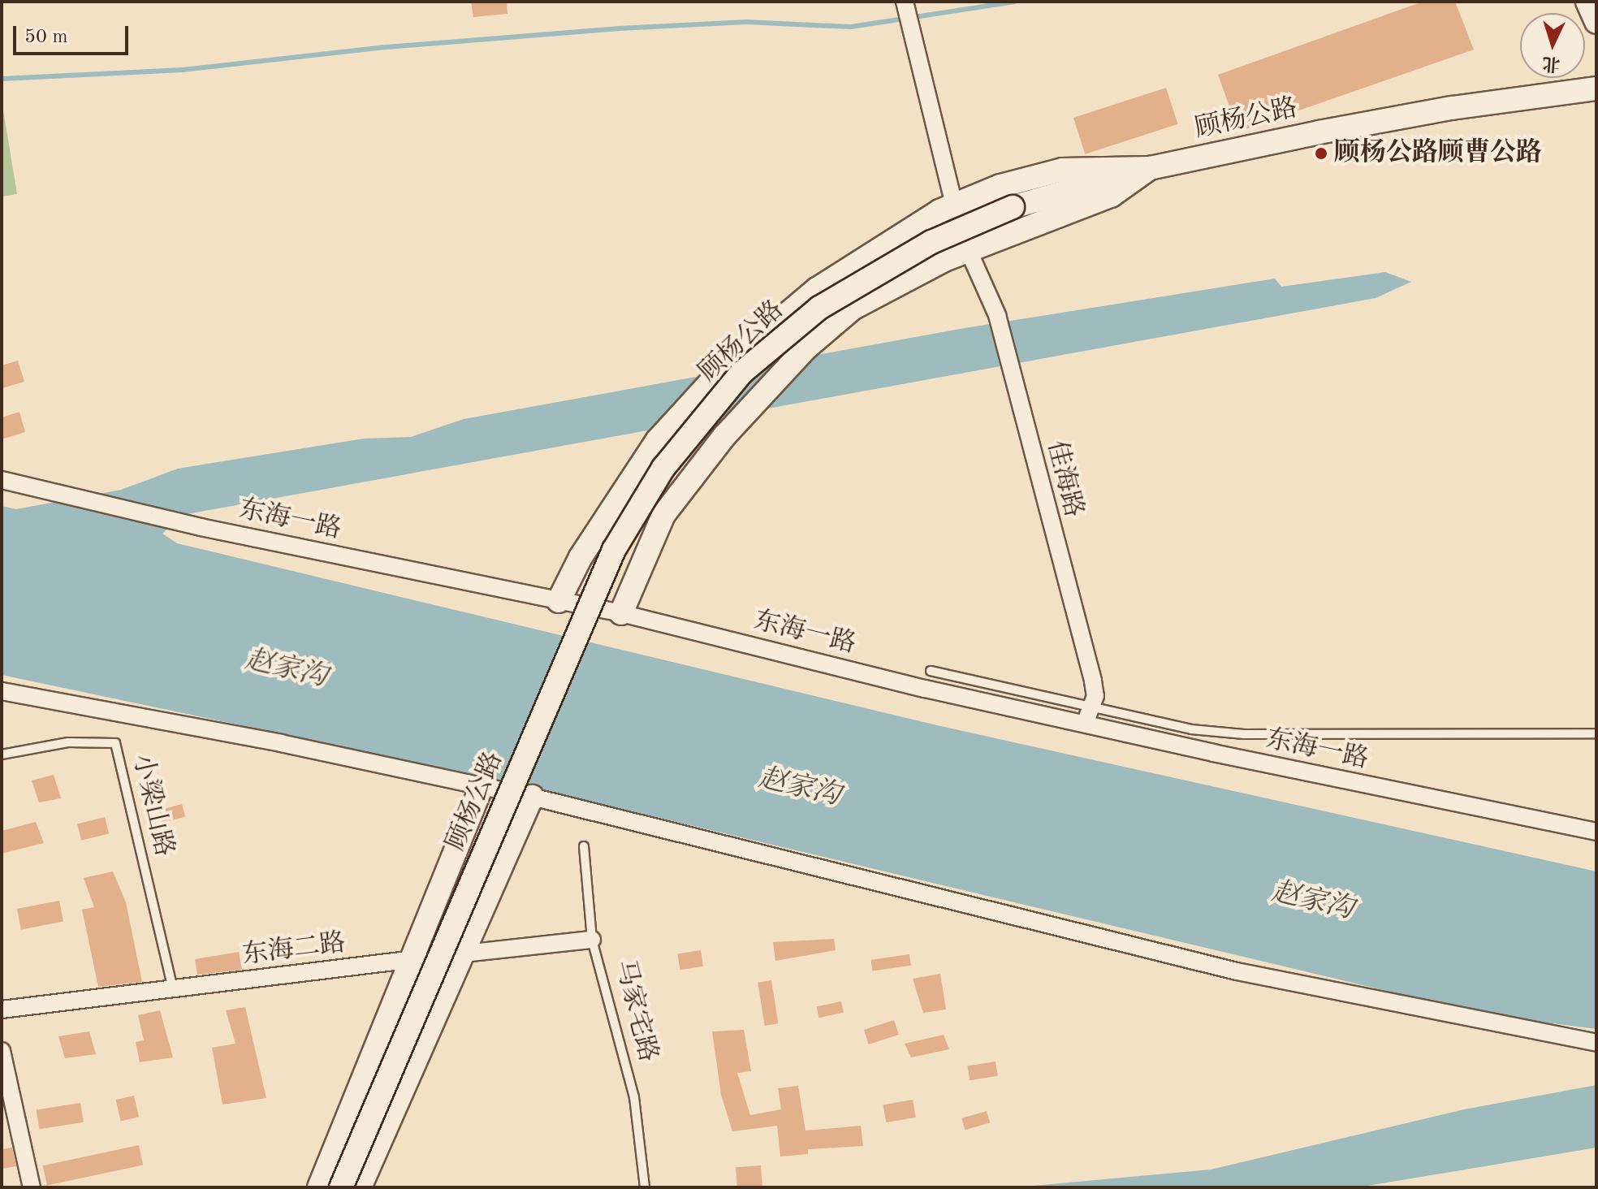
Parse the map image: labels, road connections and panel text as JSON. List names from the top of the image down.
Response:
{
  "streets": {
    "street": [
      "顾杨公路",
      "佳海路",
      "东海一路",
      "东海二路"
    ],
    "lane": ["小梁山路", "马家宅路"]
  },
  "crossings": [
    ["佳海路", "东海一路"],
    ["小梁山路", "东海二路"],
    ["东海二路", "马家宅路"]
  ],
  "water": ["赵家沟"],
  "places": ["顾杨公路顾曹公路"],
  "scale_bar": "50 m",
  "north": "bottom"
}
